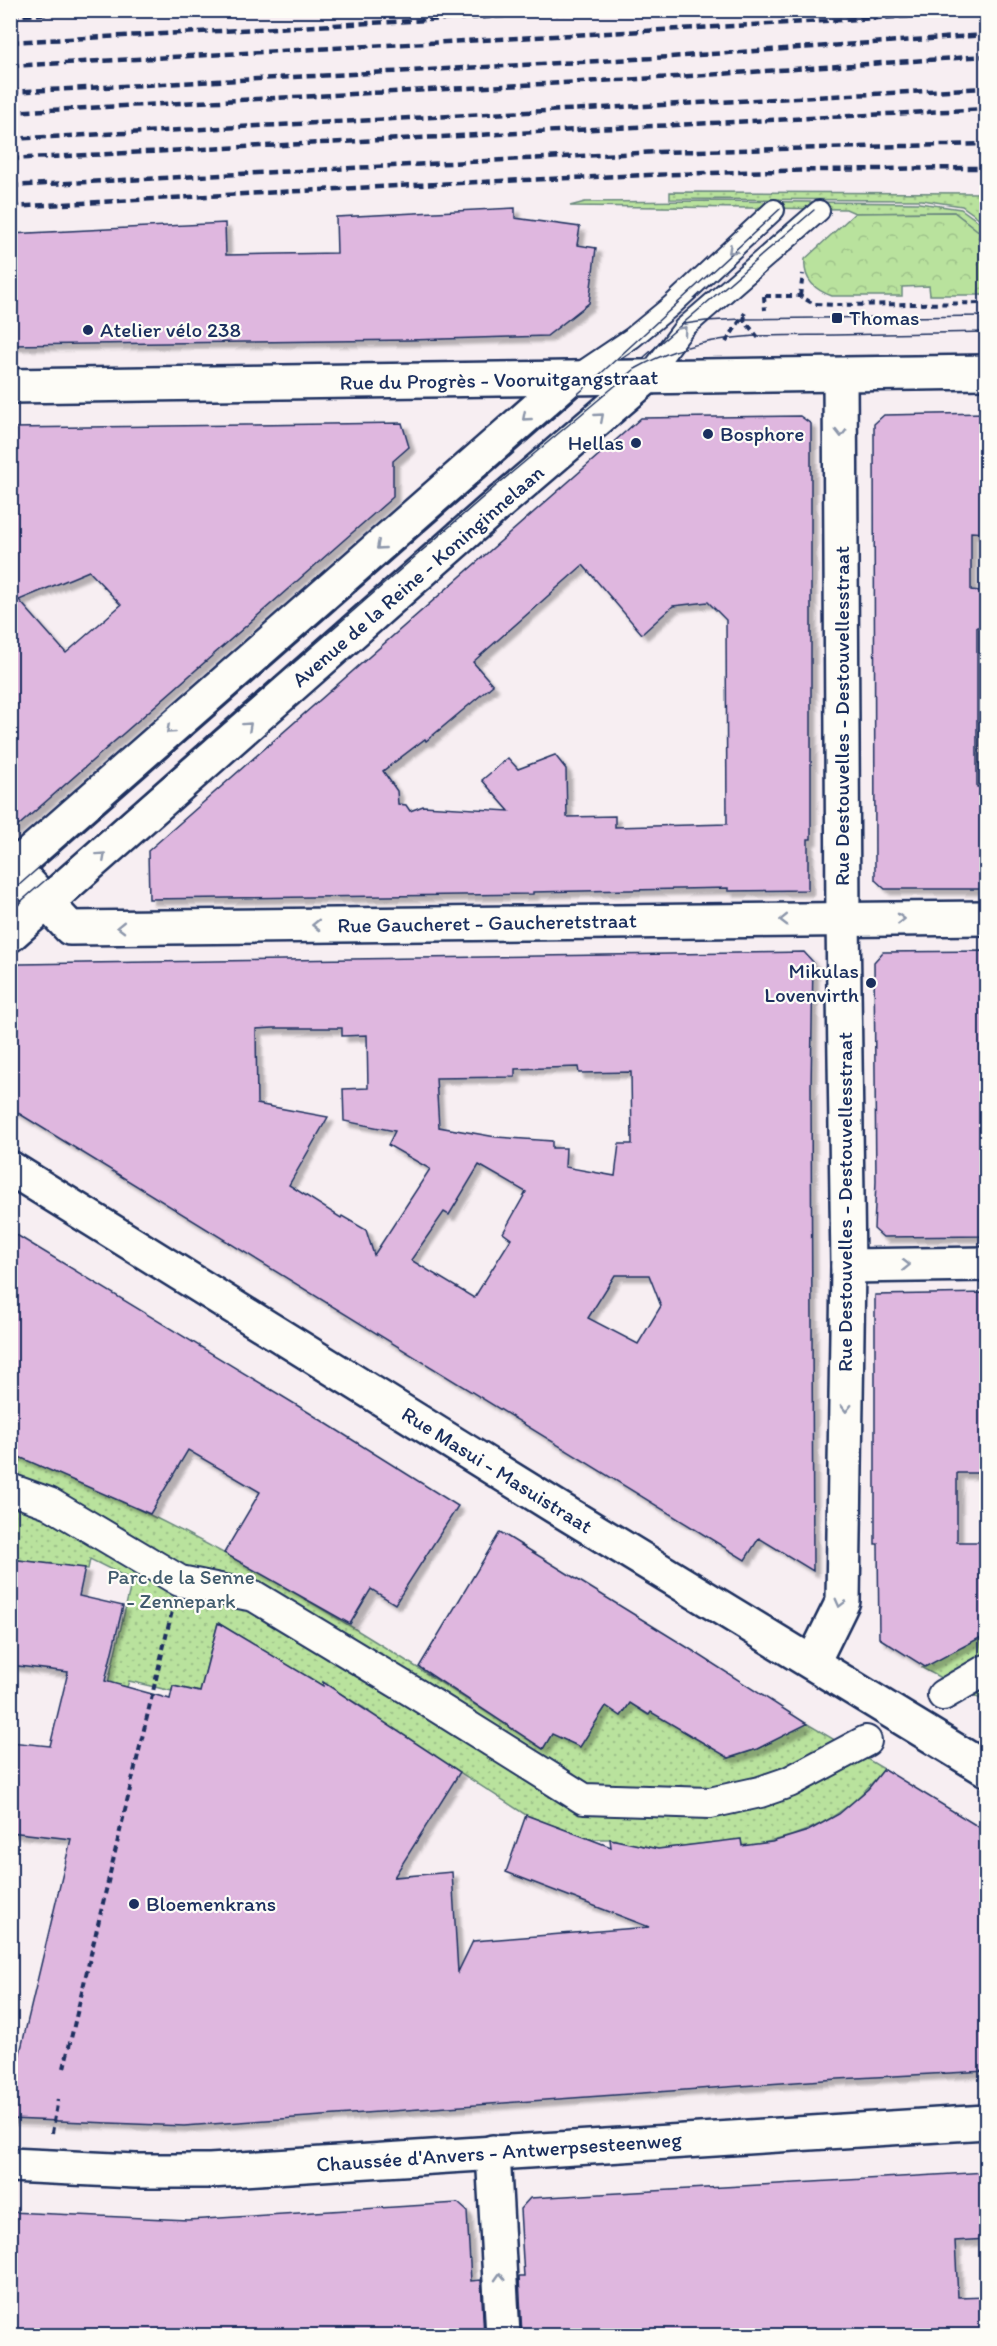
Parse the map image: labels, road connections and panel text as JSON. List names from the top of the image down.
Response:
{
  "streets": {
    "street": [
      "Rue du Progrès - Vooruitgangstraat",
      "Avenue de la Reine - Koninginnelaan",
      "Rue Destouvelles - Destouvellesstraat",
      "Rue Gaucheret - Gaucheretstraat",
      "Rue Masui - Masuistraat",
      "Chaussée d'Anvers - Antwerpsesteenweg"
    ]
  },
  "crossings": [
    ["Rue du Progrès - Vooruitgangstraat", "Avenue de la Reine - Koninginnelaan"],
    ["Rue du Progrès - Vooruitgangstraat", "Rue Destouvelles - Destouvellesstraat"],
    ["Avenue de la Reine - Koninginnelaan", "Rue Gaucheret - Gaucheretstraat"],
    ["Rue Destouvelles - Destouvellesstraat", "Rue Gaucheret - Gaucheretstraat"],
    ["Rue Destouvelles - Destouvellesstraat", "Rue Masui - Masuistraat"]
  ],
  "one_way": ["Avenue de la Reine - Koninginnelaan", "Rue Destouvelles - Destouvellesstraat"],
  "parks": ["Parc de la Senne - Zennepark"],
  "places": {
    "transit": ["Thomas"],
    "other": [
      "Atelier vélo 238",
      "Bosphore",
      "Hellas",
      "Mikulas Lovenvirth",
      "Bloemenkrans"
    ]
  }
}
